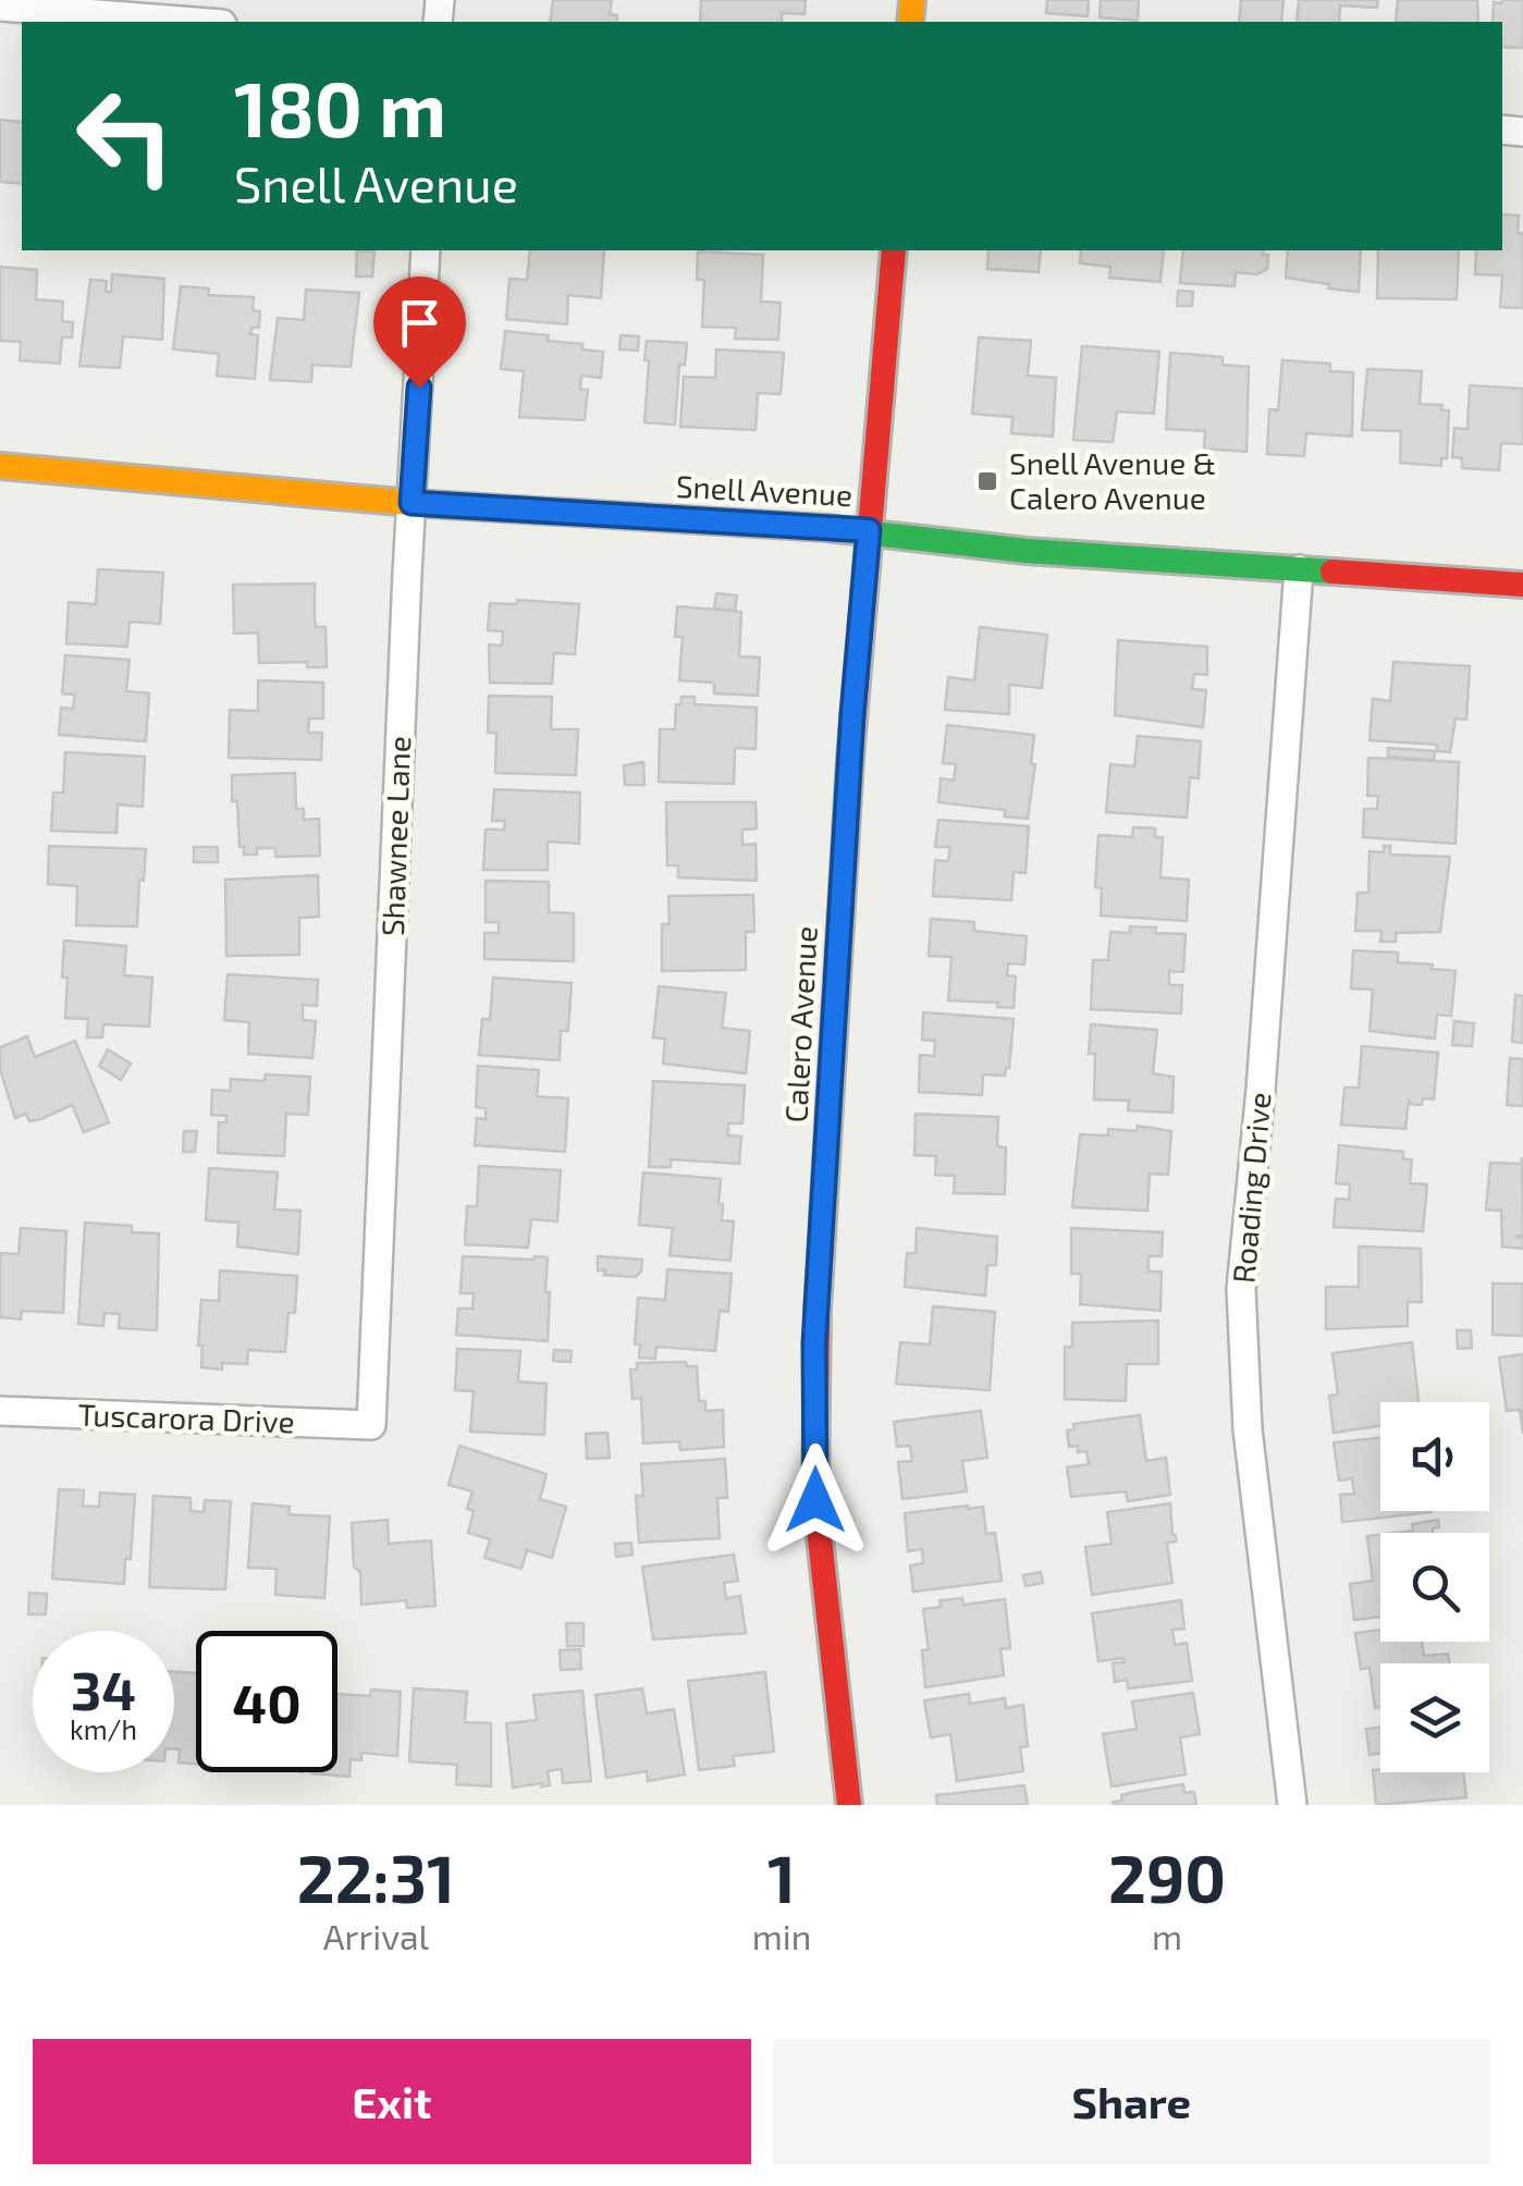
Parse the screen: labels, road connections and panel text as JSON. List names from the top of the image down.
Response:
{
  "streets": {
    "street": [
      "Snell Avenue",
      "Shawnee Lane",
      "Calero Avenue",
      "Roading Drive",
      "Tuscarora Drive"
    ]
  },
  "crossings": [
    ["Snell Avenue", "Shawnee Lane"],
    ["Snell Avenue", "Calero Avenue"],
    ["Snell Avenue", "Roading Drive"],
    ["Shawnee Lane", "Tuscarora Drive"]
  ],
  "places": {
    "transit": ["Snell Avenue & Calero Avenue"]
  },
  "page": {
    "turn": ["180 m", "Snell Avenue"],
    "speed": "34 km/h",
    "limit": "40",
    "eta": [
      "22:31",
      "Arrival",
      "1",
      "min",
      "290",
      "m"
    ],
    "buttons": ["Exit", "Share"]
  }
}
